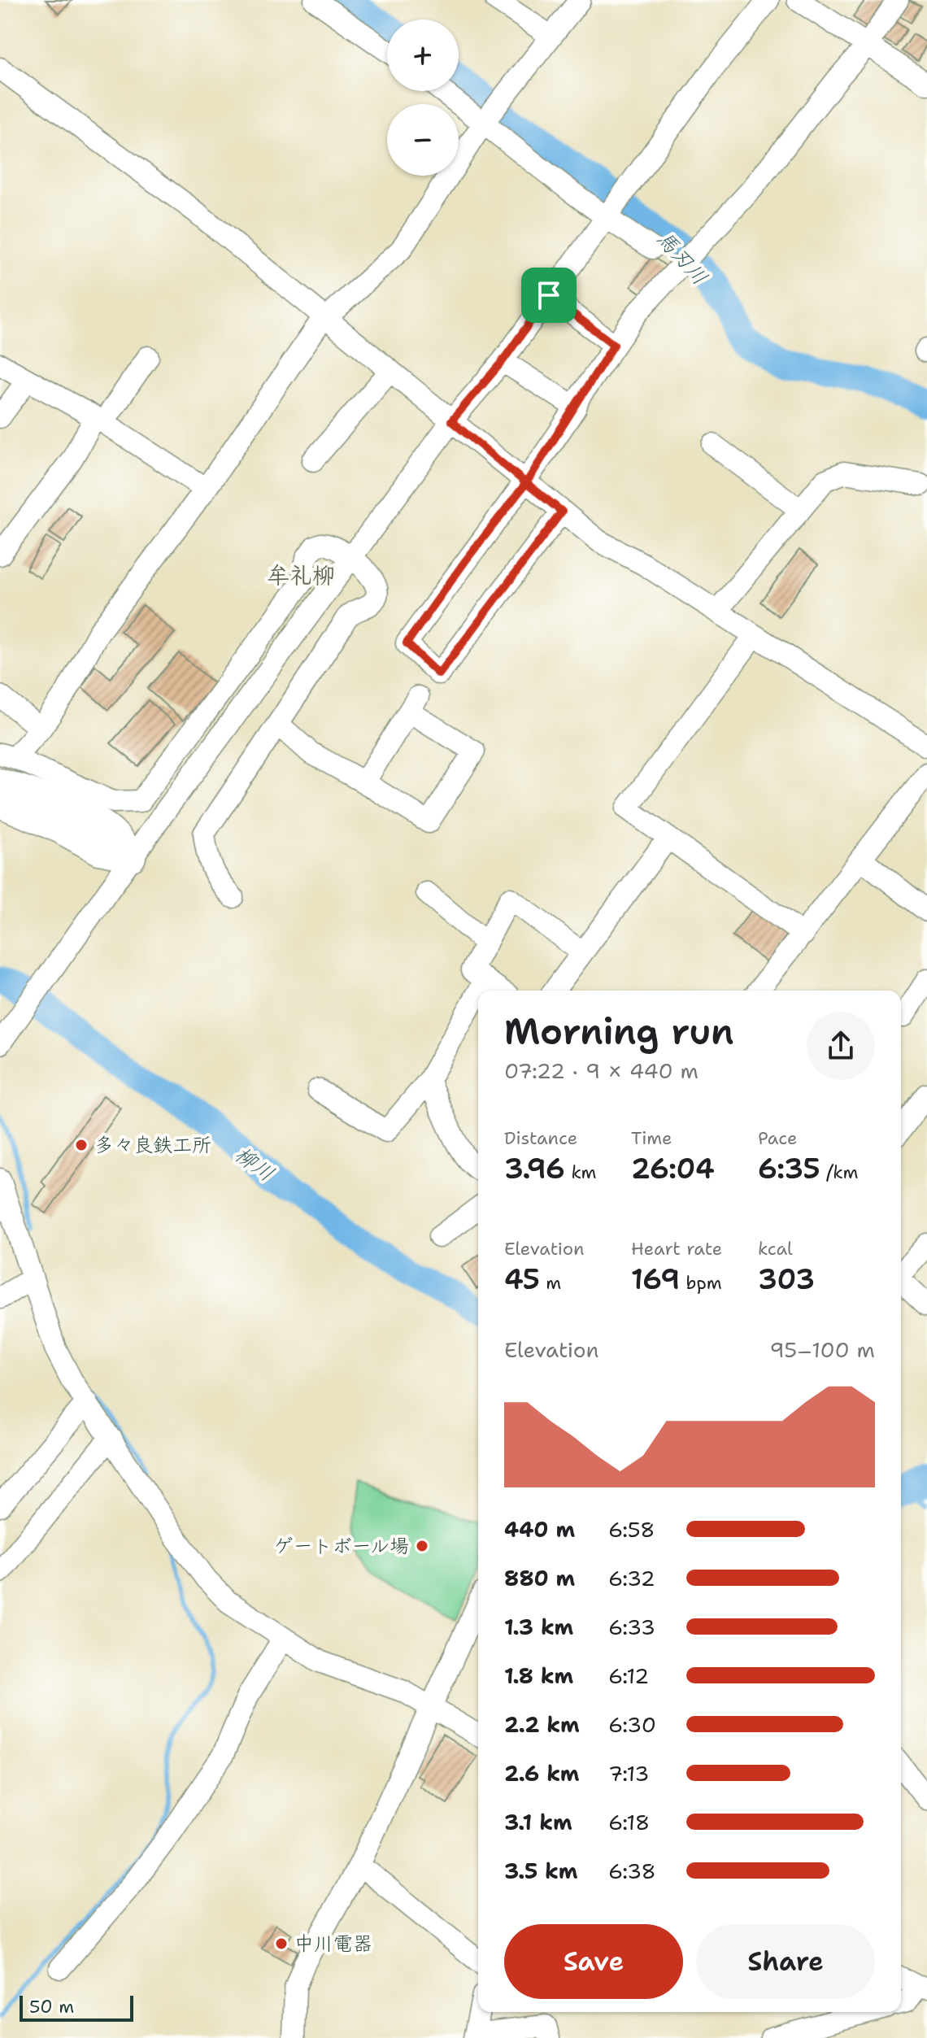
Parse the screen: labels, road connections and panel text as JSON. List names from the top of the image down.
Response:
{
  "districts": ["牟礼柳"],
  "water": ["馬刃川", "柳川"],
  "places": ["多々良鉄工所", "ゲートボール場", "中川電器"],
  "scale_bar": "50 m",
  "page": {
    "map_buttons": ["+", "−"],
    "heading": ["Morning run", "07:22 · 9 × 440 m"],
    "stats": [
      ["Distance", "3.96 km"],
      ["Time", "26:04"],
      ["Pace", "6:35 /km"],
      ["Elevation", "45 m"],
      ["Heart rate", "169 bpm"],
      ["kcal", "303"]
    ],
    "chart": ["Elevation", "95–100 m"],
    "list": [
      {
        "name": "440 m",
        "note": "6:58"
      },
      {
        "name": "880 m",
        "note": "6:32"
      },
      {
        "name": "1.3 km",
        "note": "6:33"
      },
      {
        "name": "1.8 km",
        "note": "6:12"
      },
      {
        "name": "2.2 km",
        "note": "6:30"
      },
      {
        "name": "2.6 km",
        "note": "7:13"
      },
      {
        "name": "3.1 km",
        "note": "6:18"
      },
      {
        "name": "3.5 km",
        "note": "6:38"
      }
    ],
    "buttons": ["Save", "Share"],
    "scale": "50 m"
  }
}
